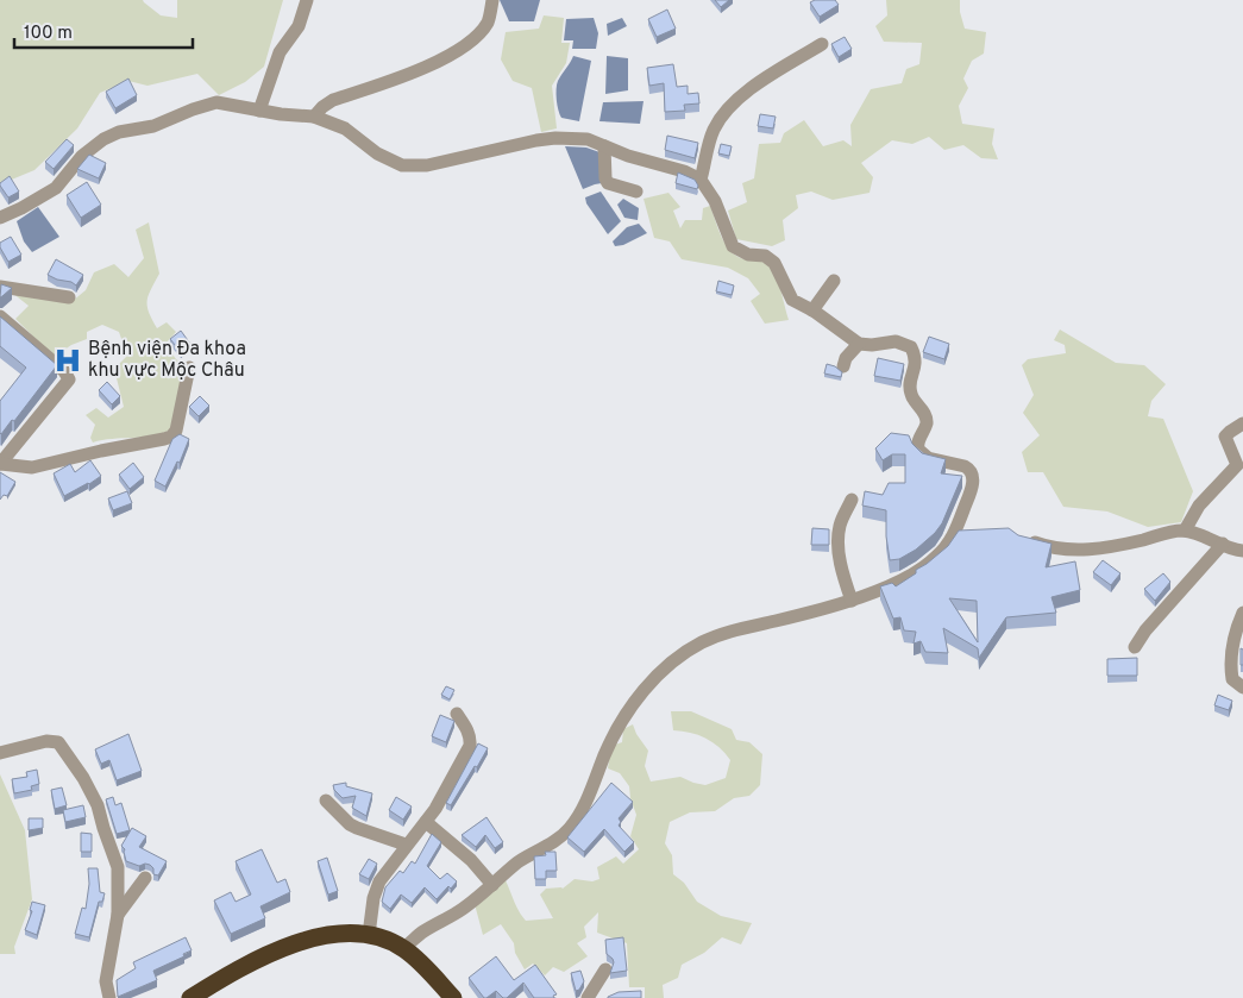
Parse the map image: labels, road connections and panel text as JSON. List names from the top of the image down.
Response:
{
  "places": {
    "hospital": ["Bệnh viện Đa khoa khu vực Mộc Châu"]
  },
  "scale_bar": "100 m"
}
